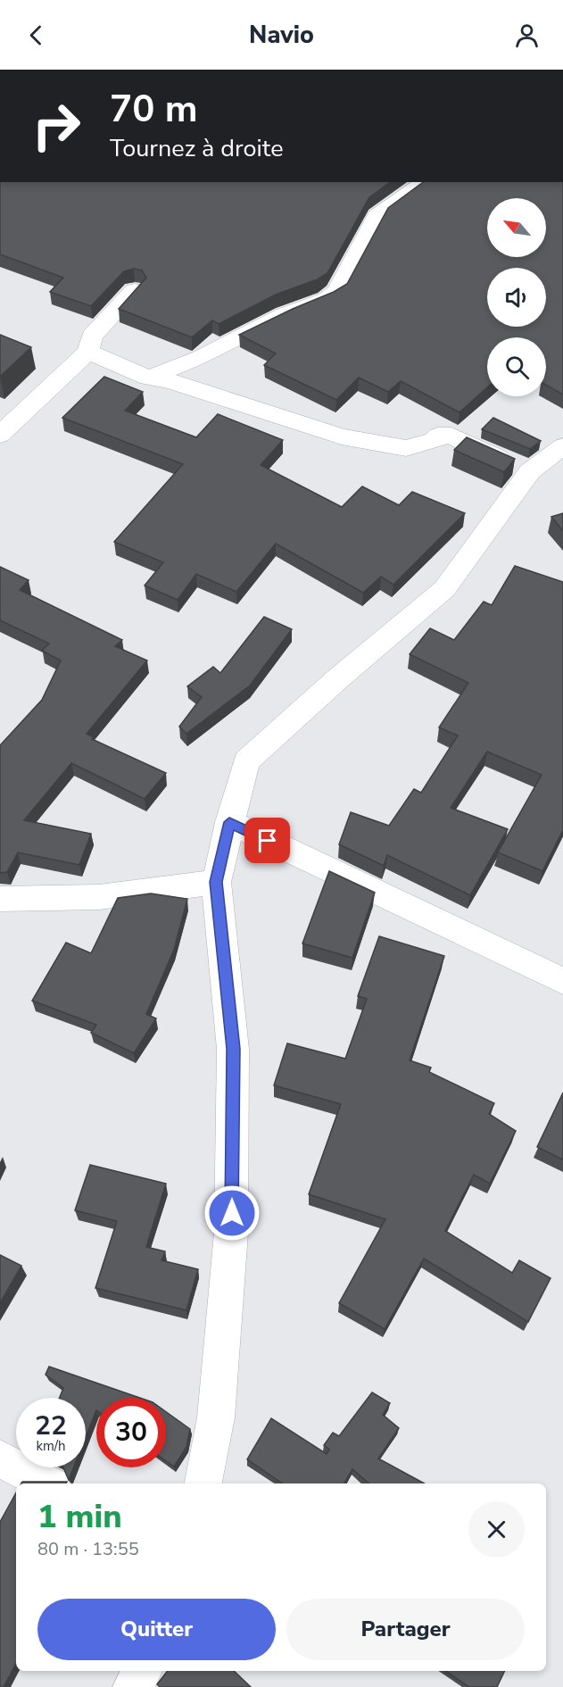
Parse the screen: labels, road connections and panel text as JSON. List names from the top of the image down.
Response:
{
  "north": "top left",
  "page": {
    "header": "Navio",
    "turn": ["70 m", "Tournez à droite"],
    "speed": "22 km/h",
    "limit": "30",
    "heading": ["1 min", "80 m · 13:55"],
    "buttons": ["Quitter", "Partager"]
  }
}
